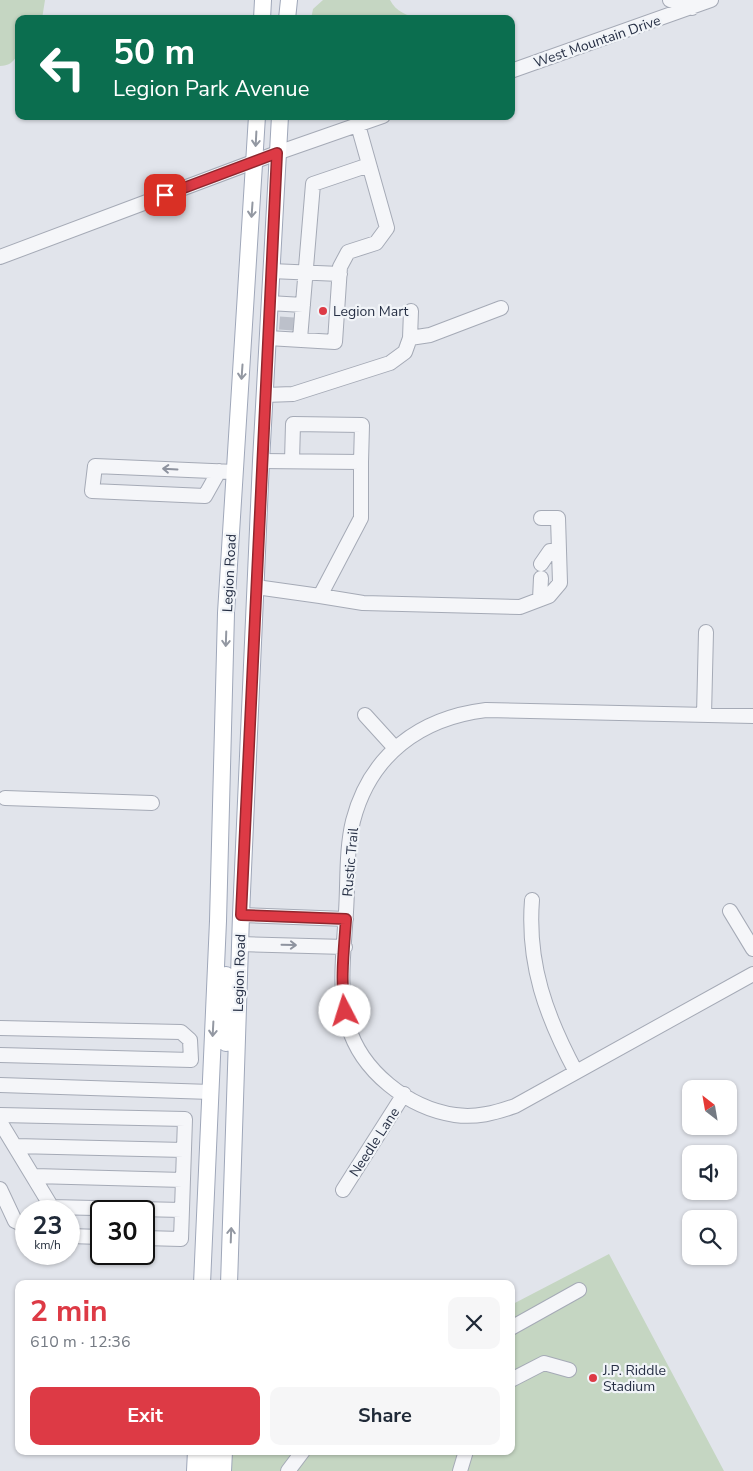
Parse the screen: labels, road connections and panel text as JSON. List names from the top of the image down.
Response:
{
  "streets": {
    "main road": ["Legion Road"],
    "street": ["West Mountain Drive", "Rustic Trail", "Needle Lane"]
  },
  "crossings": [
    ["Rustic Trail", "Needle Lane"]
  ],
  "places": ["Legion Mart", "J.P. Riddle Stadium"],
  "north": "top left",
  "page": {
    "turn": ["50 m", "Legion Park Avenue"],
    "speed": "23 km/h",
    "limit": "30",
    "heading": ["2 min", "610 m · 12:36"],
    "buttons": ["Exit", "Share"]
  }
}
